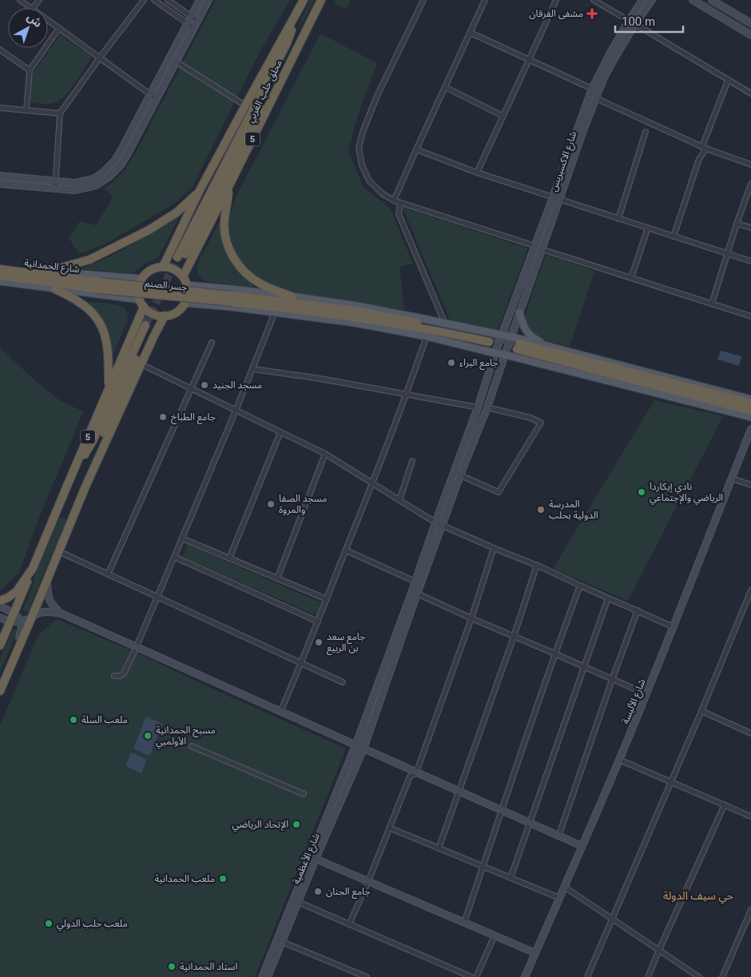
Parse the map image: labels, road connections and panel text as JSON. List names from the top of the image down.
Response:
{
  "streets": {
    "highway": [
      "محلق حلب الغربي",
      "5",
      "شارع الحمدانية",
      "جسر الصنم"
    ],
    "street": ["شارع الاكسبريس", "شارع الألبسة", "شارع الأعظمية"]
  },
  "crossings": [
    ["محلق حلب الغربي", "5"],
    ["شارع الاكسبريس", "شارع الأعظمية"],
    ["شارع الحمدانية", "جسر الصنم"]
  ],
  "districts": ["حي سيف الدولة"],
  "places": {
    "health": ["مشفى الفرقان"],
    "other": [
      "جامع البراء",
      "مسجد الجنيد",
      "جامع الطباخ",
      "نادي إيكاردا الرياضي والإجتماعي",
      "مسجد الصفا والمروة",
      "المدرسة الدولية بحلب",
      "جامع سعد بن الربيع",
      "ملعب السلة",
      "مسبح الحمدانية الأولمبي",
      "الإتحاد الرياضي",
      "ملعب الحمدانية",
      "جامع الجنان",
      "ملعب حلب الدولي",
      "استاد الحمدانية"
    ]
  },
  "scale_bar": "100 m",
  "north": "top right"
}
